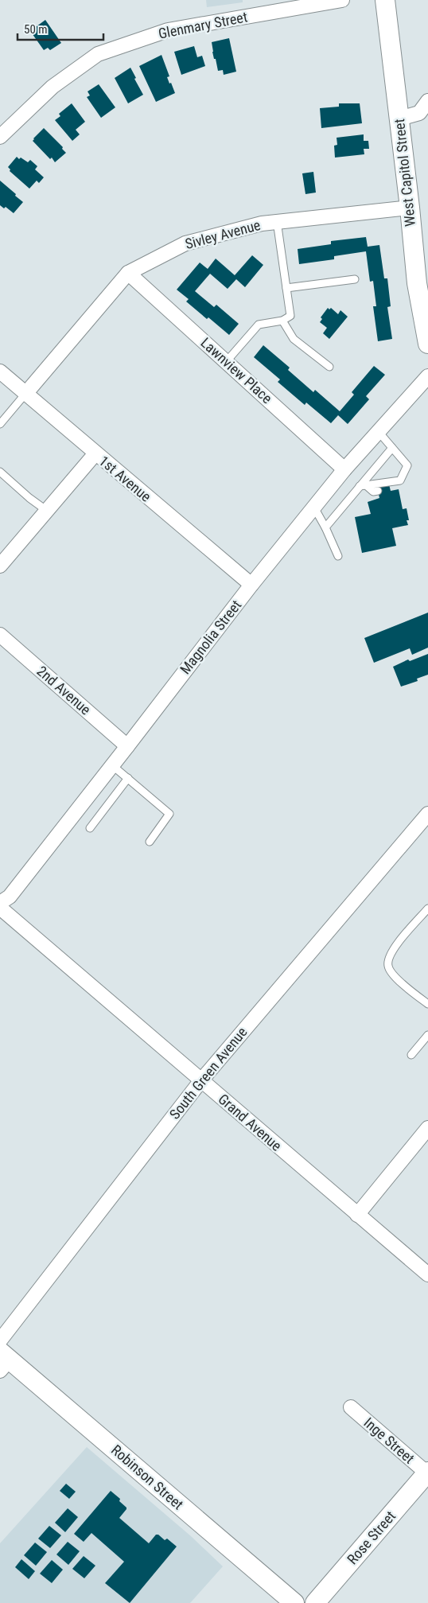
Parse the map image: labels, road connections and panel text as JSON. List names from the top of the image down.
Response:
{
  "streets": {
    "main road": ["West Capitol Street", "Robinson Street", "Rose Street"],
    "street": [
      "Glenmary Street",
      "Sivley Avenue",
      "Lawnview Place",
      "1st Avenue",
      "Magnolia Street",
      "2nd Avenue",
      "South Green Avenue",
      "Grand Avenue",
      "Inge Street"
    ]
  },
  "crossings": [
    ["West Capitol Street", "Sivley Avenue"],
    ["Sivley Avenue", "Lawnview Place"],
    ["Sivley Avenue", "1st Avenue"],
    ["Lawnview Place", "Magnolia Street"],
    ["1st Avenue", "Magnolia Street"],
    ["Magnolia Street", "2nd Avenue"],
    ["South Green Avenue", "Grand Avenue"],
    ["Inge Street", "Rose Street"]
  ],
  "scale_bar": "50 m"
}
